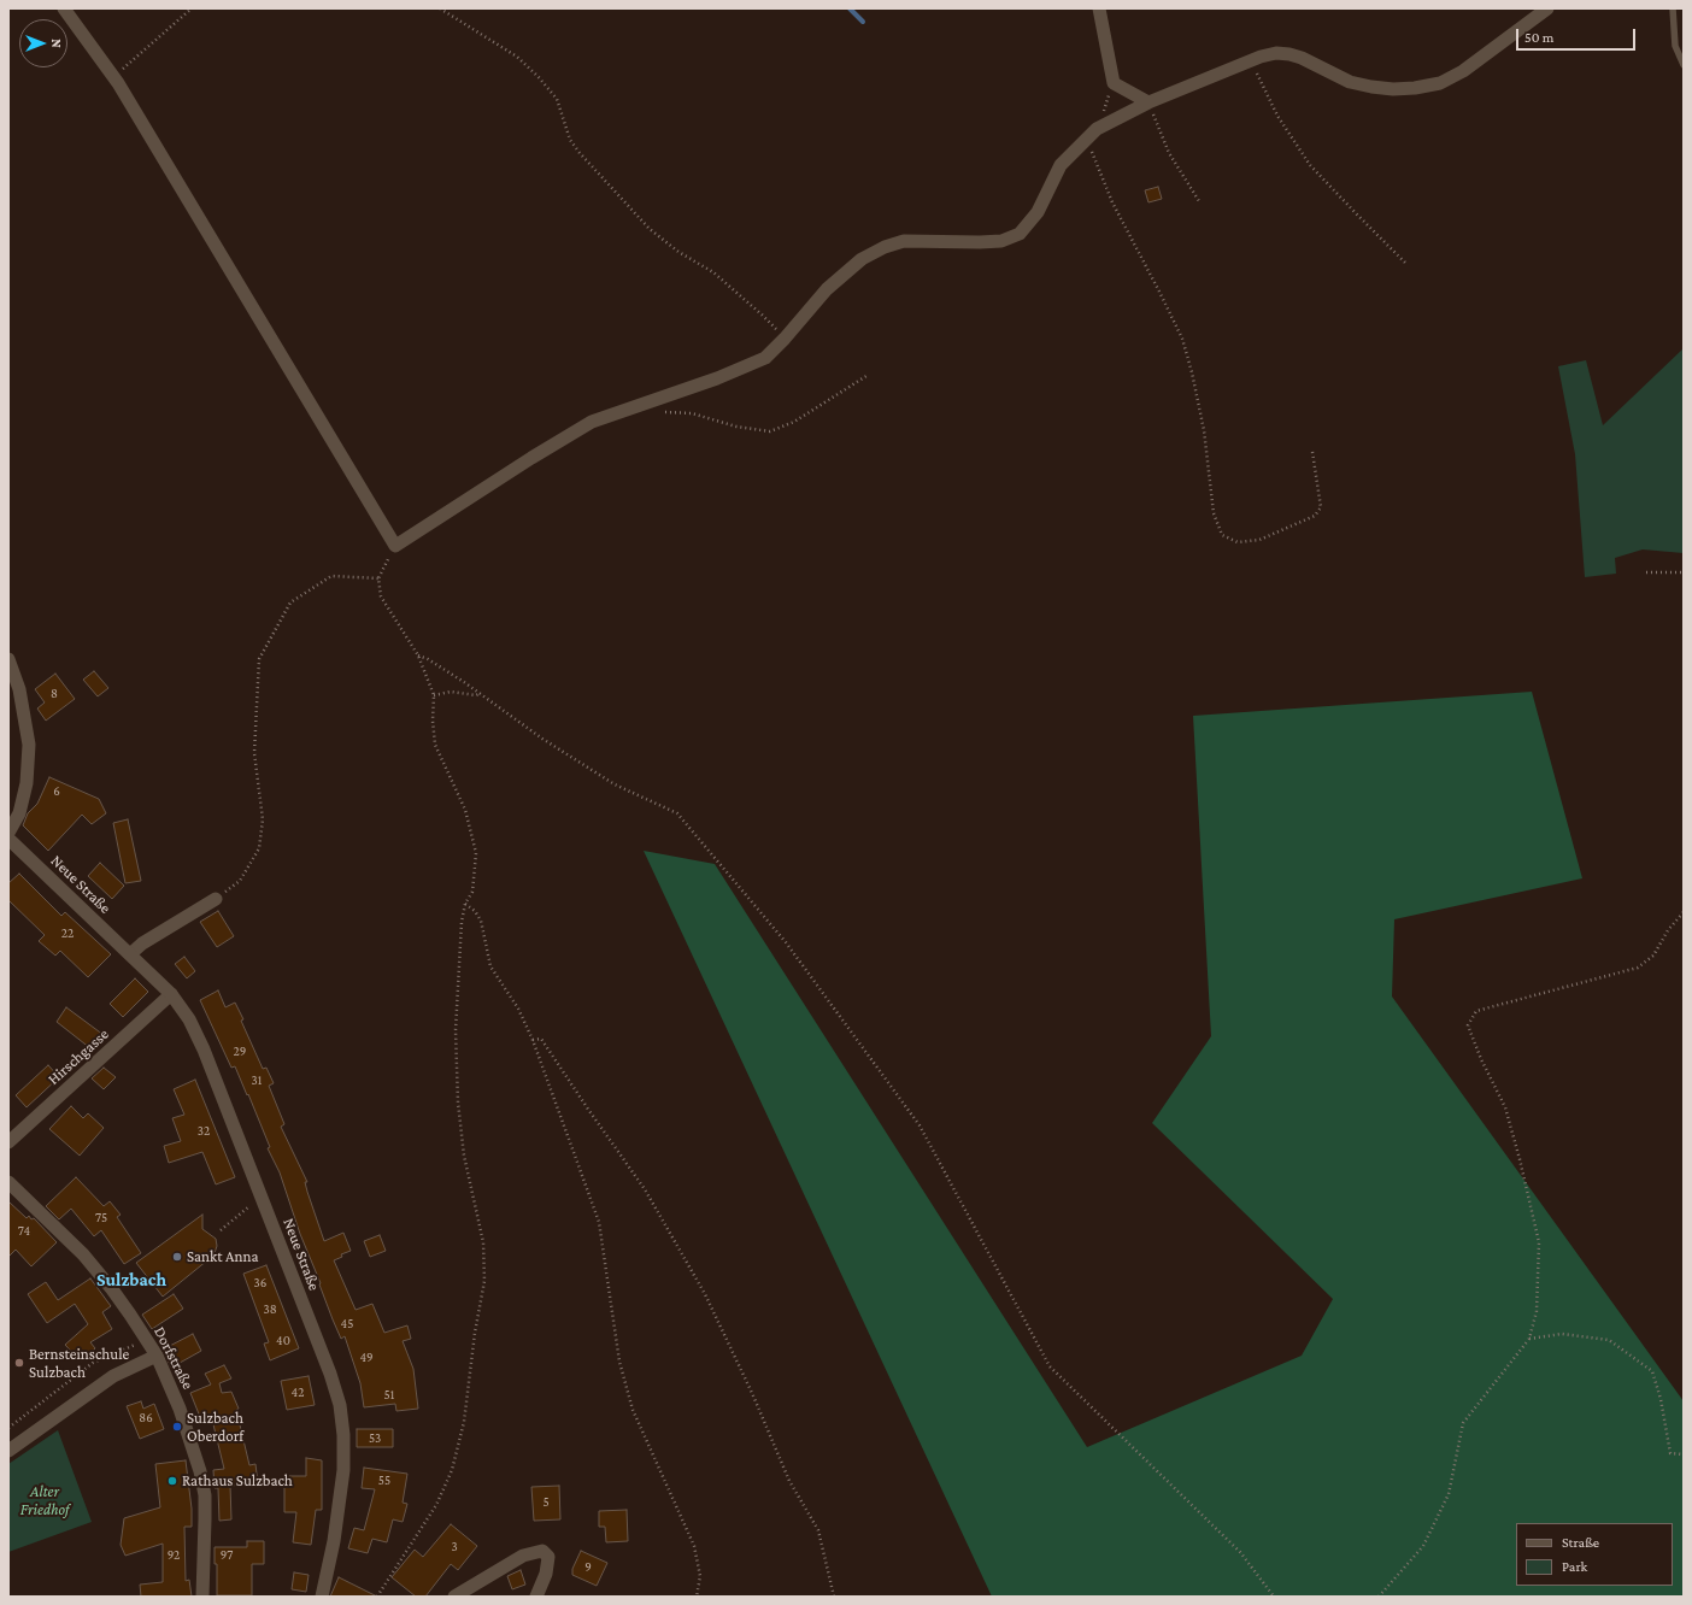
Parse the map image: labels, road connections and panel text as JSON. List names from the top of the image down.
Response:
{
  "streets": {
    "street": ["Neue Straße", "Hirschgasse", "Dorfstraße"]
  },
  "crossings": [
    ["Neue Straße", "Hirschgasse"]
  ],
  "districts": ["Sulzbach"],
  "parks": ["Alter Friedhof"],
  "places": [
    "Sankt Anna",
    "Bernsteinschule Sulzbach",
    "Sulzbach Oberdorf",
    "Rathaus Sulzbach"
  ],
  "house_numbers": [
    "8",
    "6",
    "22",
    "29",
    "31",
    "32",
    "75",
    "74",
    "36",
    "38",
    "45",
    "40",
    "49",
    "42",
    "51",
    "86",
    "53",
    "55",
    "5",
    "3",
    "92",
    "97",
    "9"
  ],
  "legend": ["Straße", "Park"],
  "scale_bar": "50 m",
  "north": "right"
}
